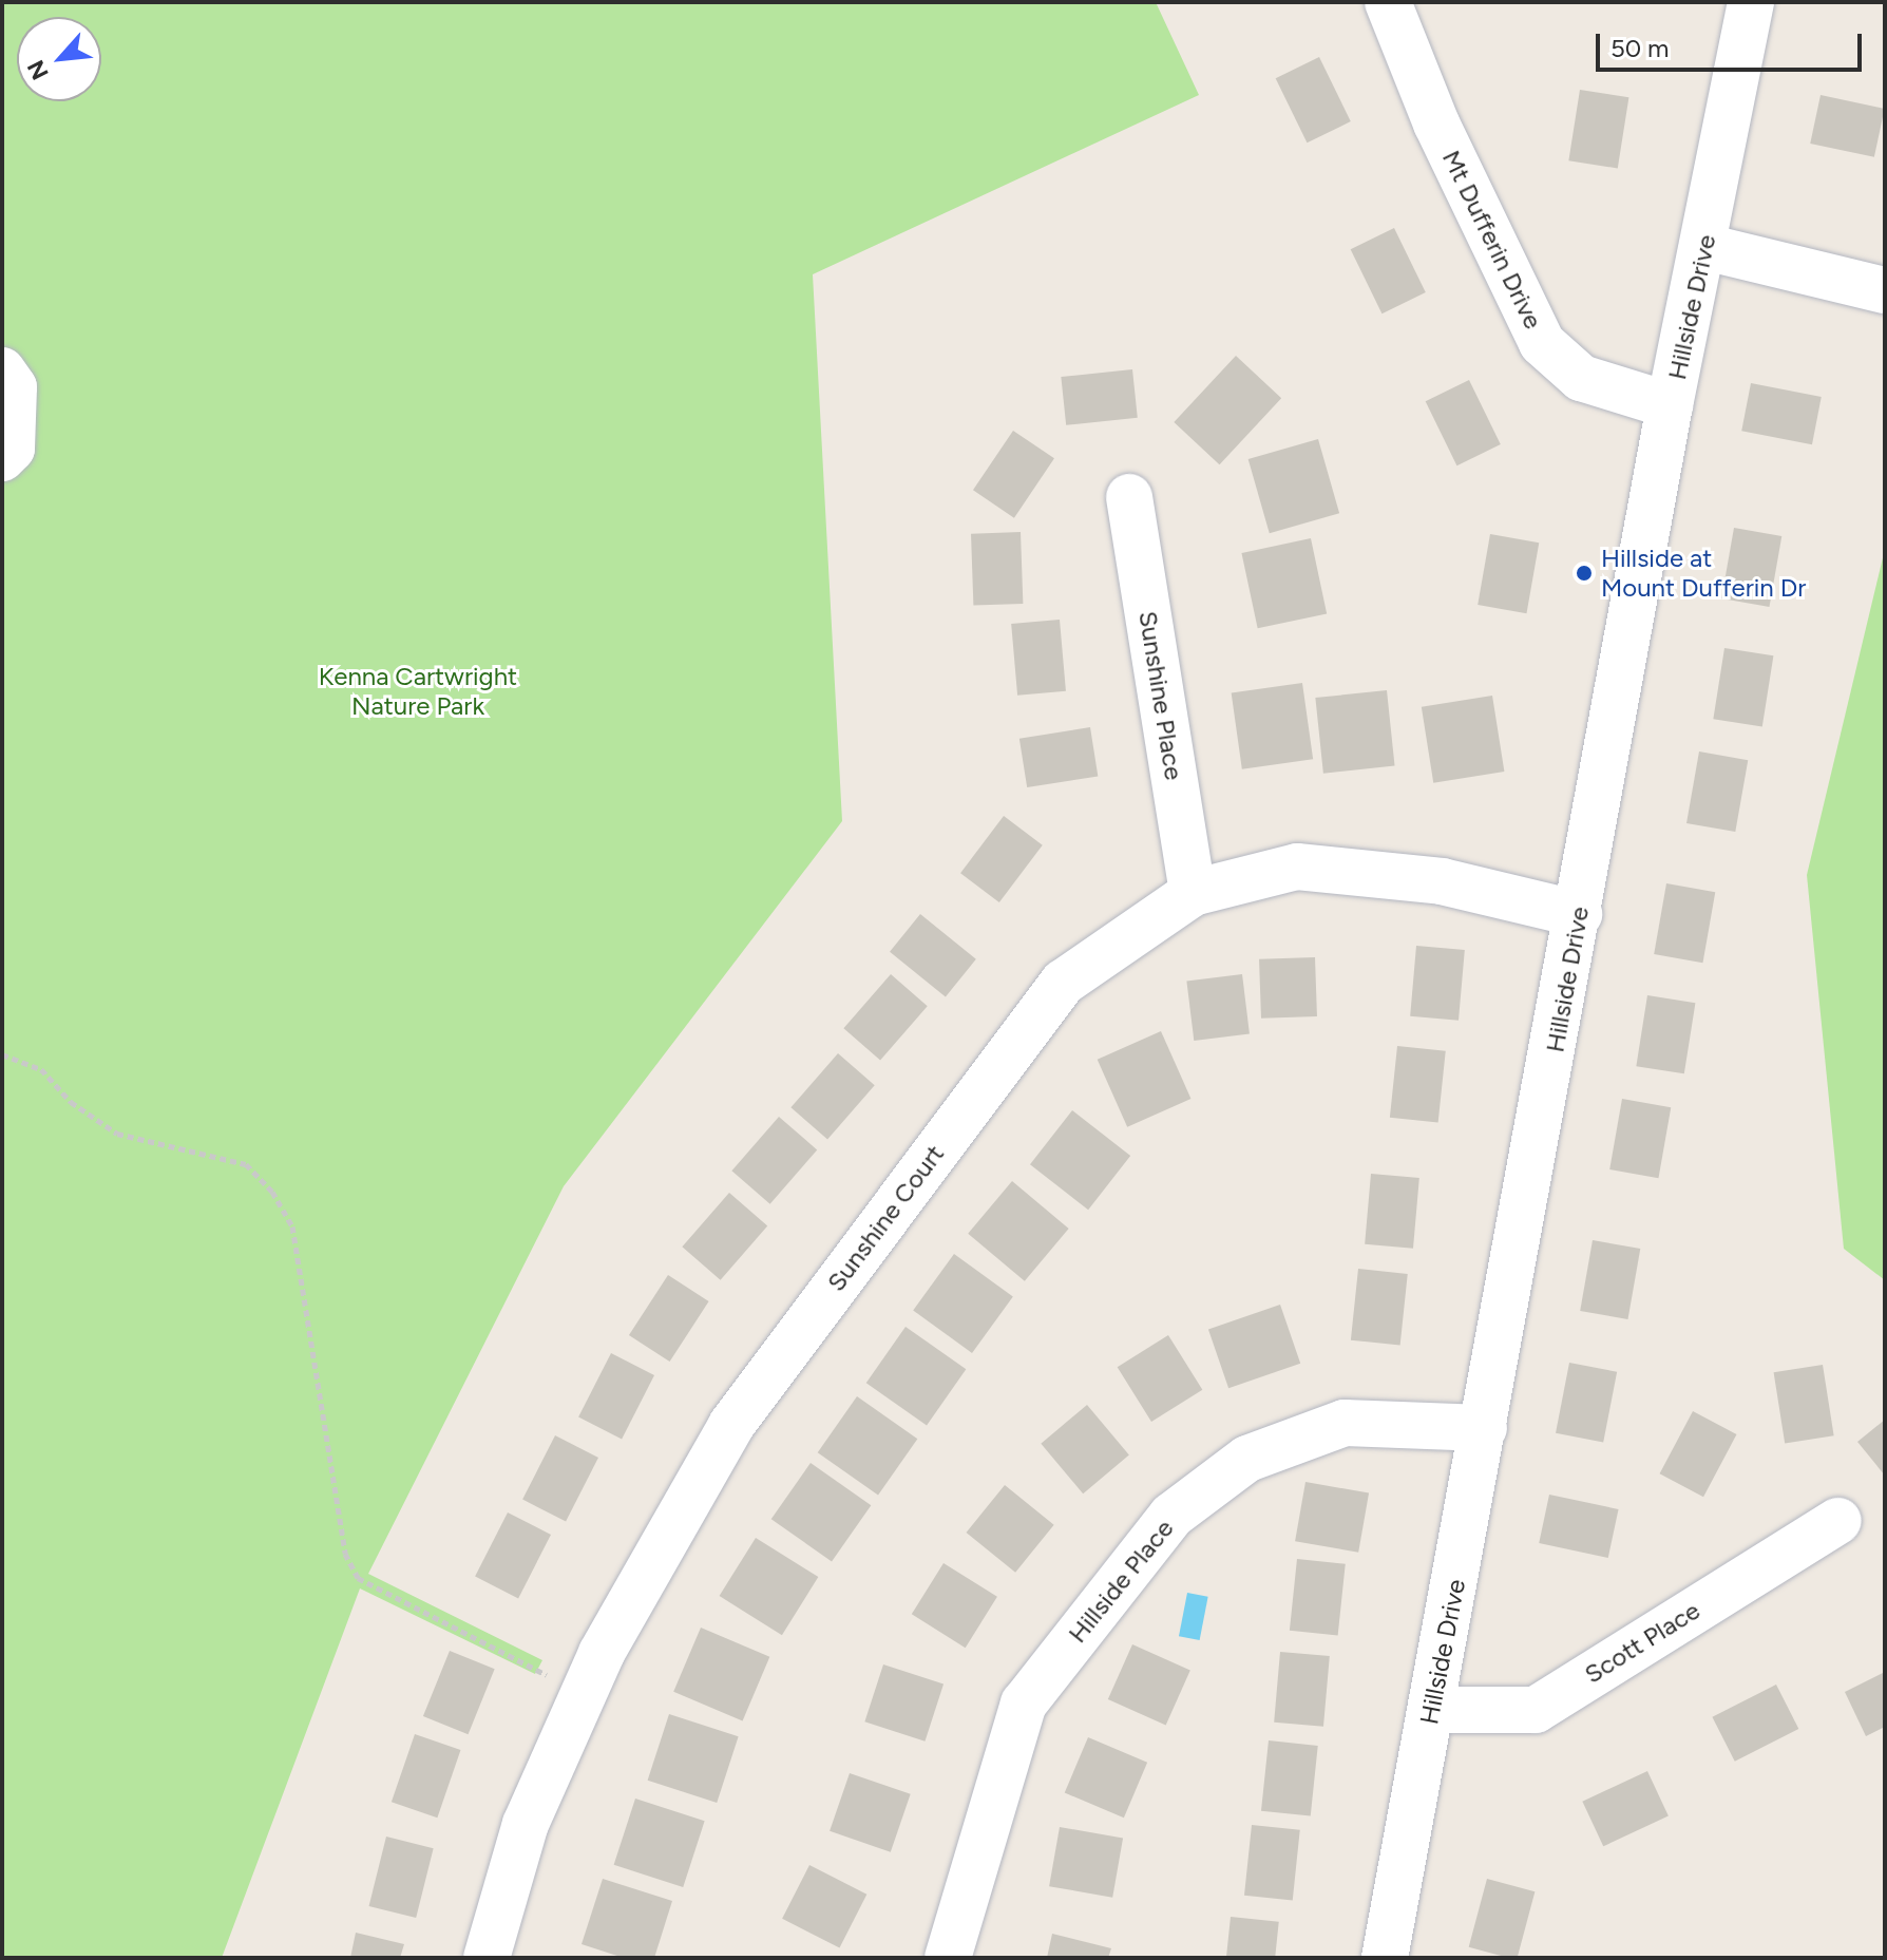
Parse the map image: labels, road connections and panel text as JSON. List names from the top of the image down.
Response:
{
  "streets": {
    "street": [
      "Mt Dufferin Drive",
      "Hillside Drive",
      "Sunshine Place",
      "Sunshine Court",
      "Hillside Place",
      "Scott Place"
    ]
  },
  "crossings": [
    ["Mt Dufferin Drive", "Hillside Drive"],
    ["Hillside Drive", "Sunshine Court"],
    ["Hillside Drive", "Hillside Place"],
    ["Hillside Drive", "Scott Place"],
    ["Sunshine Place", "Sunshine Court"]
  ],
  "parks": ["Kenna Cartwright Nature Park"],
  "places": ["Hillside at Mount Dufferin Dr"],
  "scale_bar": "50 m",
  "north": "bottom left"
}
